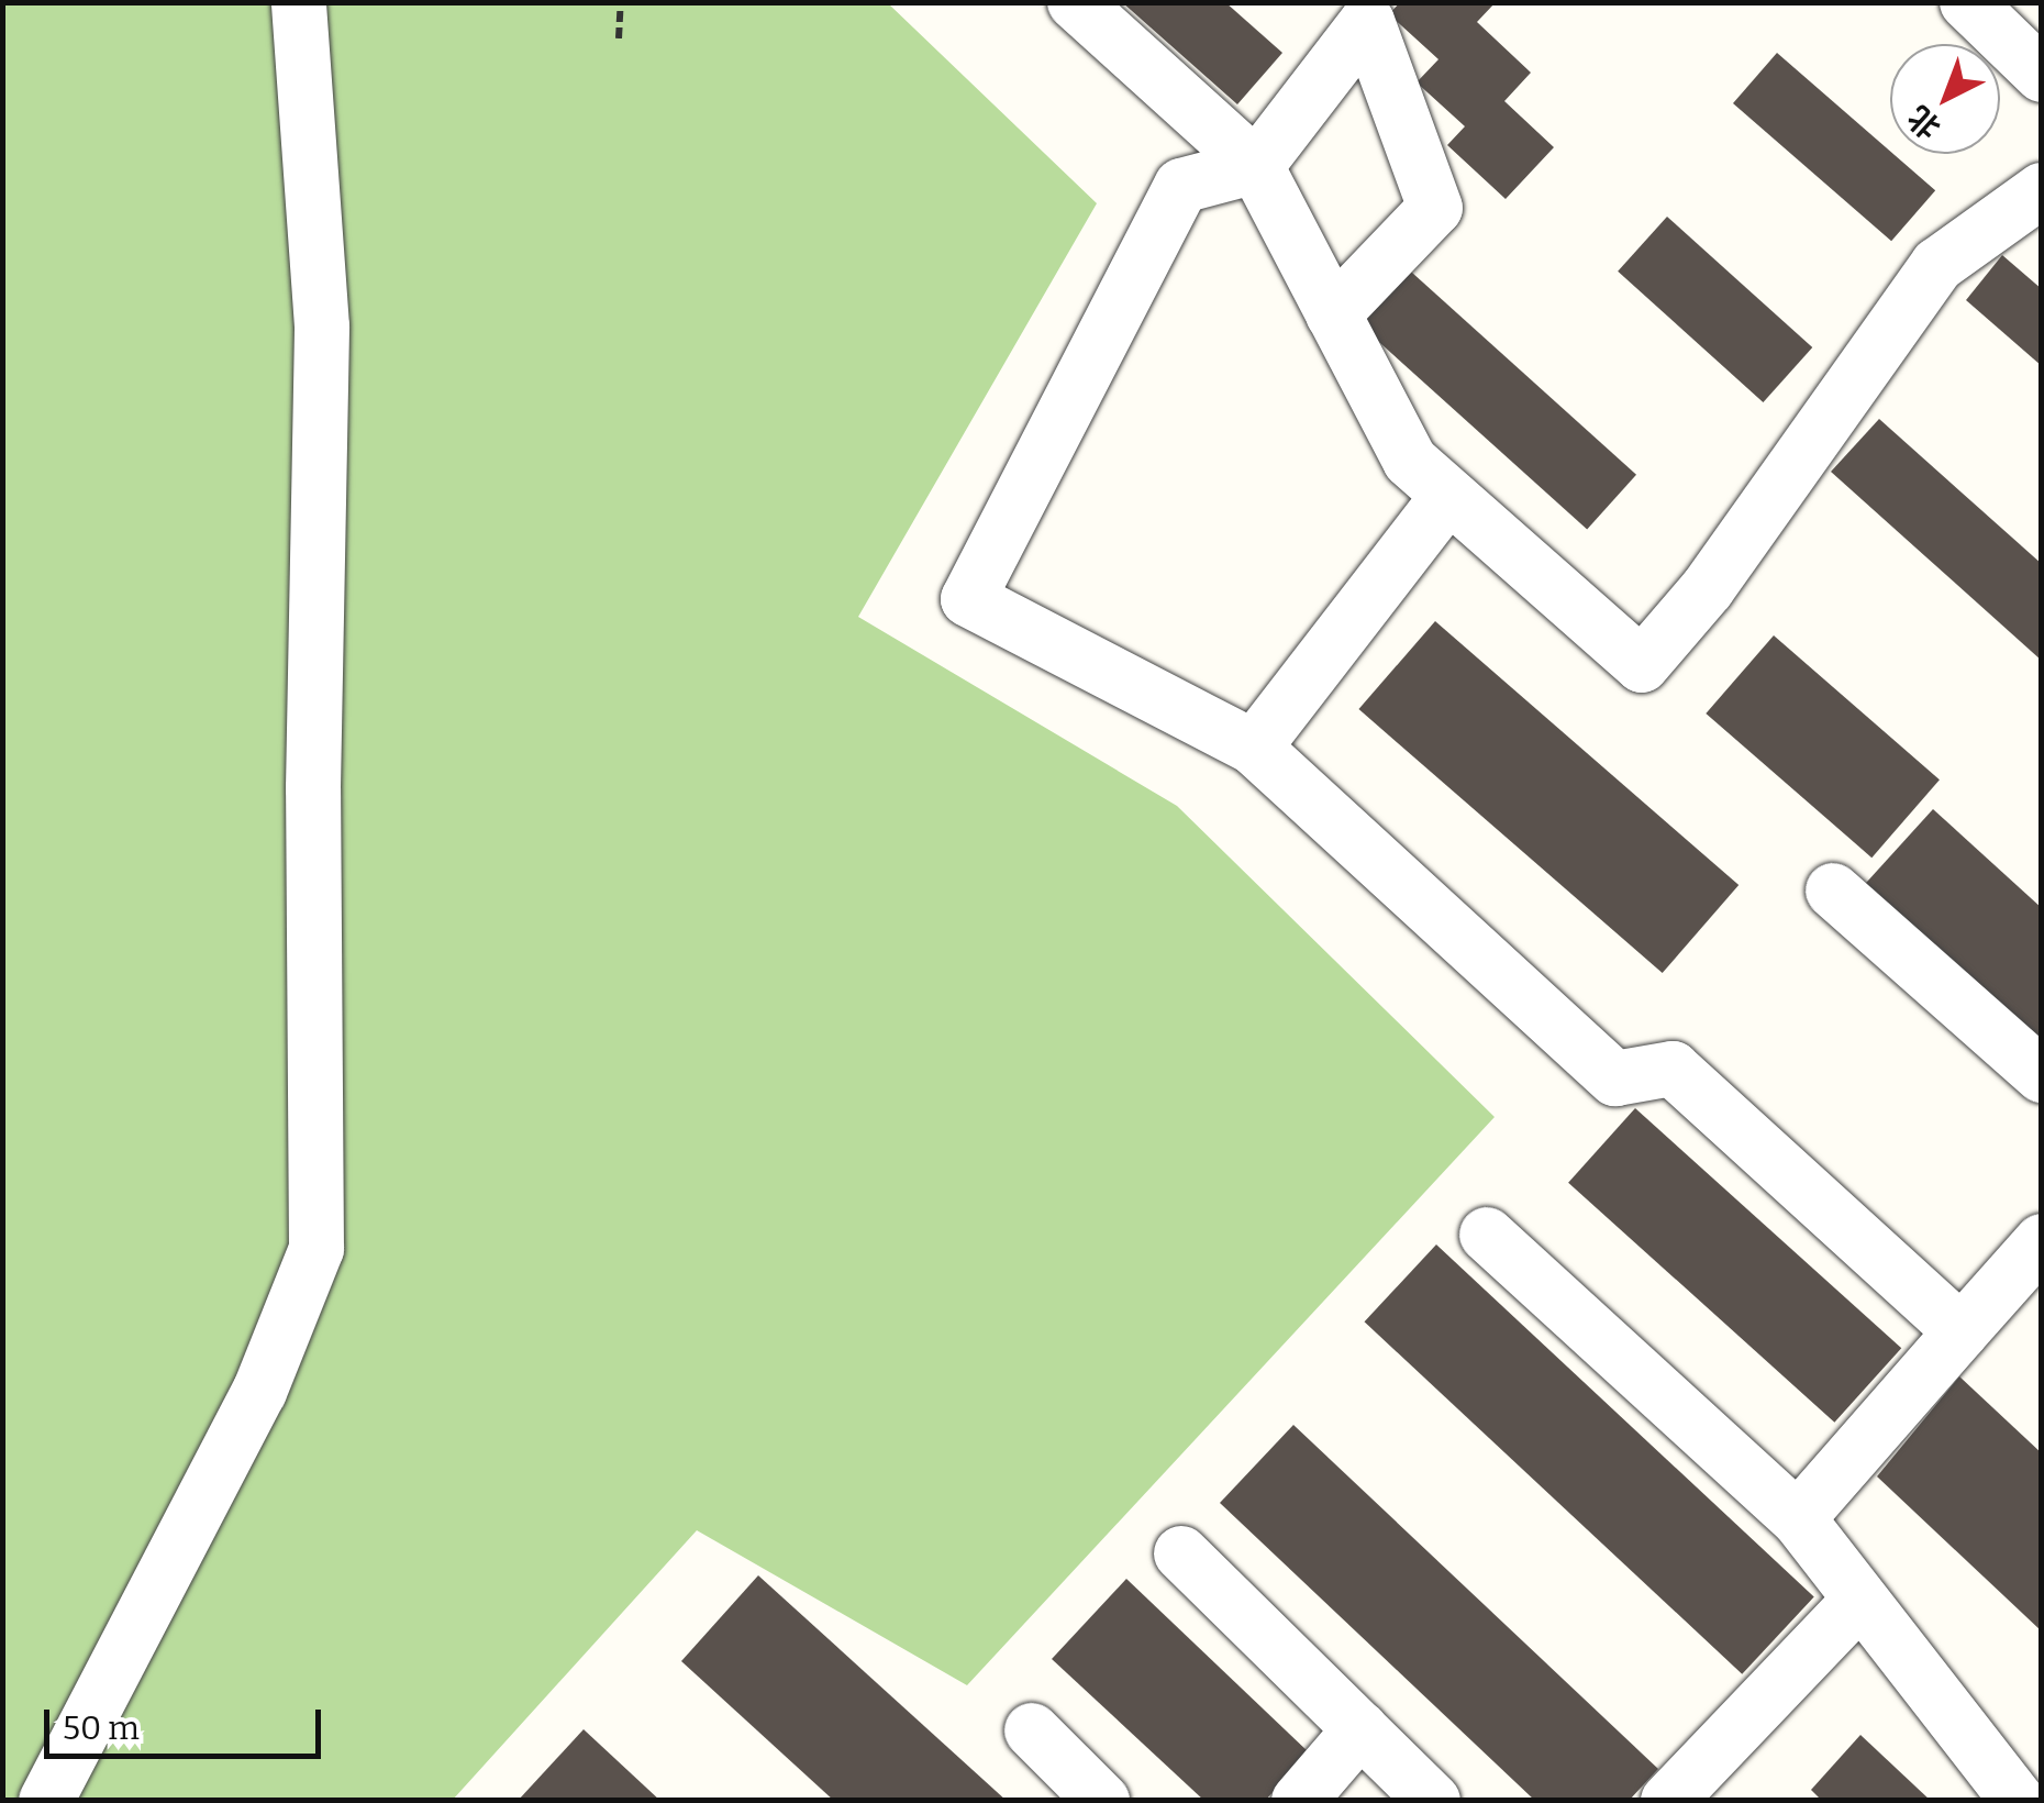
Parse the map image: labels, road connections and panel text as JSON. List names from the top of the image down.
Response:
{
  "scale_bar": "50 m",
  "north": "bottom left"
}
